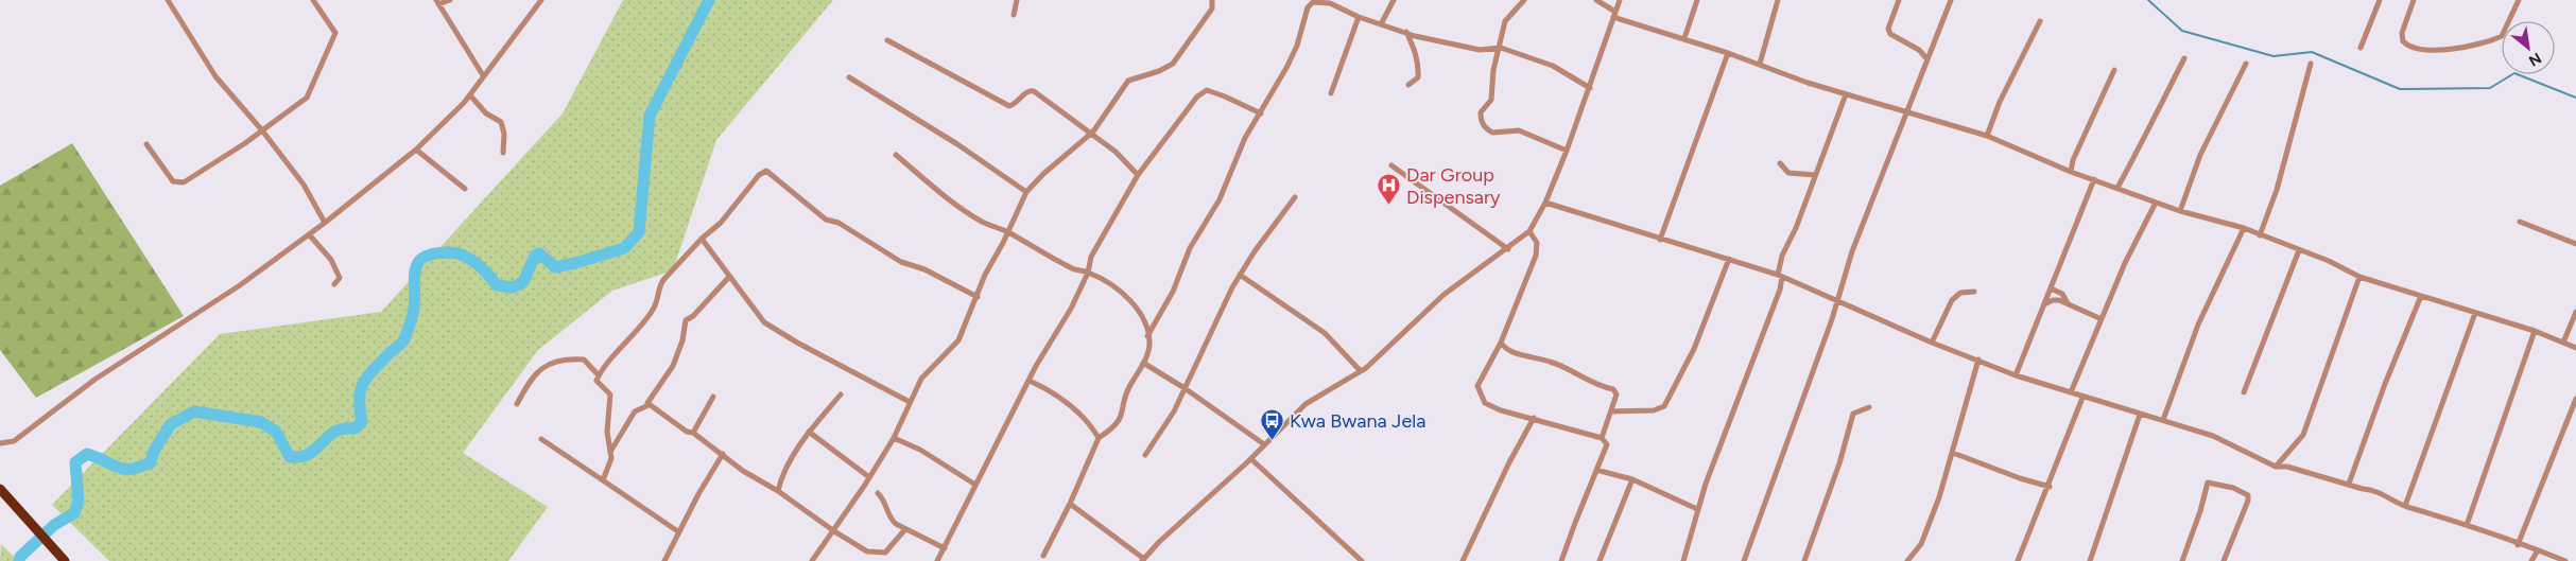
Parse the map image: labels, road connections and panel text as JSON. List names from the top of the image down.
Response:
{
  "places": {
    "hospital": ["Dar Group Dispensary"],
    "bus stop": ["Kwa Bwana Jela"]
  },
  "north": "bottom right"
}
